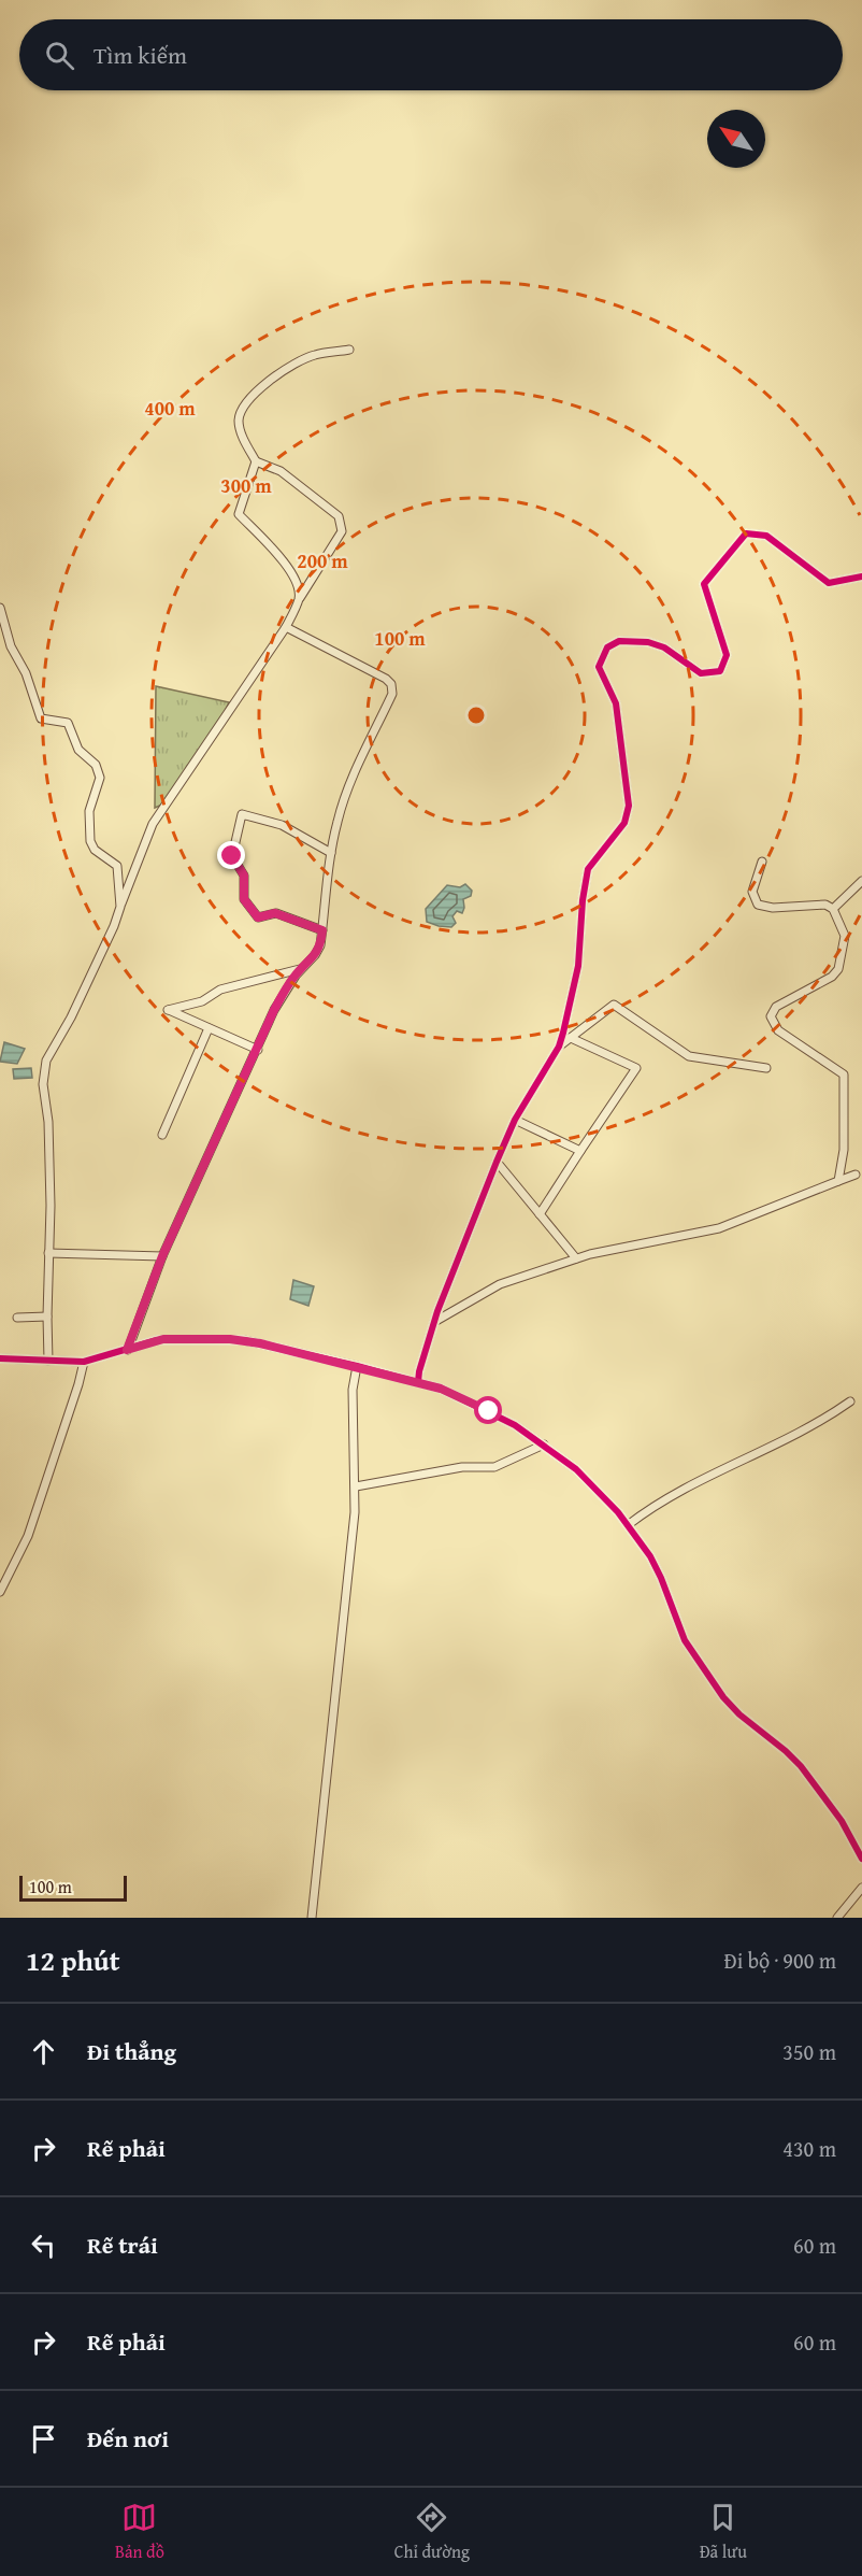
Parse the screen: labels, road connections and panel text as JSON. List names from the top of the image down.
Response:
{
  "scale_bar": "100 m",
  "north": "top left",
  "page": {
    "search": "Tìm kiếm",
    "scale": "100 m",
    "heading": ["12 phút", "Đi bộ · 900 m"],
    "list": [
      ["Đi thẳng", "350 m"],
      ["Rẽ phải", "430 m"],
      ["Rẽ trái", "60 m"],
      ["Rẽ phải", "60 m"],
      "Đến nơi"
    ],
    "nav": ["Bản đồ", "Chỉ đường", "Đã lưu"]
  },
  "rings": [
    "400 m",
    "300 m",
    "200 m",
    "100 m"
  ]
}
